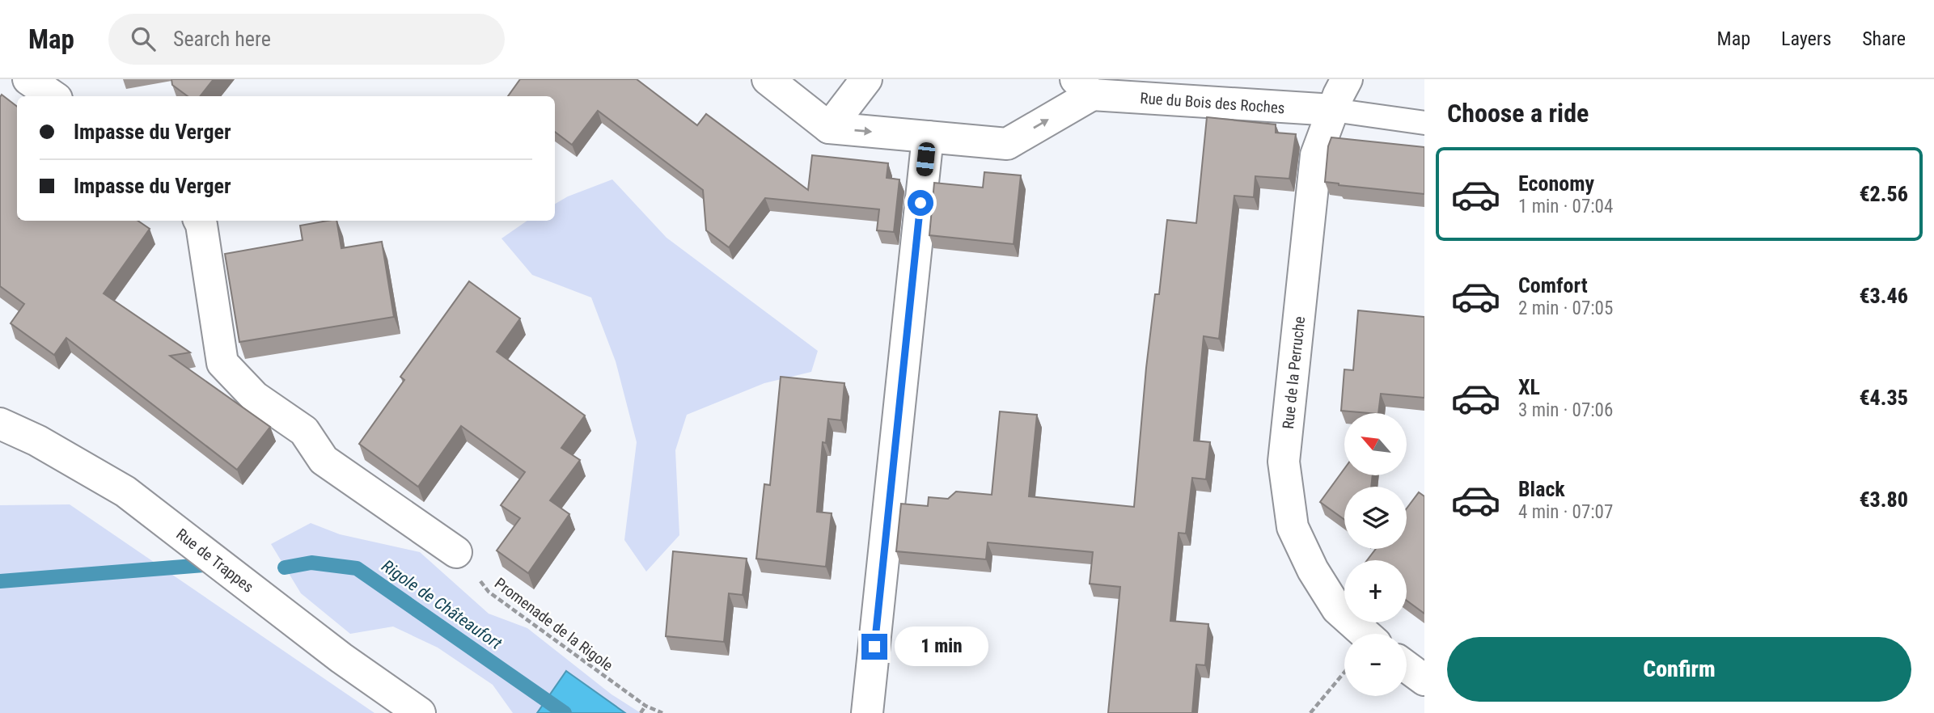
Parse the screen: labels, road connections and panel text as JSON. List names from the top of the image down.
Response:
{
  "streets": {
    "street": ["Rue du Bois des Roches", "Rue de la Perruche", "Rue de Trappes"],
    "path": ["Promenade de la Rigole"]
  },
  "crossings": [
    ["Rue du Bois des Roches", "Rue de la Perruche"]
  ],
  "water": ["Rigole de Châteaufort"],
  "north": "top left",
  "page": {
    "header": "Map",
    "search": "Search here",
    "nav": ["Map", "Layers", "Share"],
    "heading": "Choose a ride",
    "banner": ["Impasse du Verger", "Impasse du Verger"],
    "list": [
      {
        "name": "Economy",
        "note": "1 min · 07:04",
        "value": "€2.56"
      },
      {
        "name": "Comfort",
        "note": "2 min · 07:05",
        "value": "€3.46"
      },
      {
        "name": "XL",
        "note": "3 min · 07:06",
        "value": "€4.35"
      },
      {
        "name": "Black",
        "note": "4 min · 07:07",
        "value": "€3.80"
      }
    ],
    "map_buttons": ["+", "−"],
    "buttons": "Confirm",
    "bubble": "1 min"
  }
}
